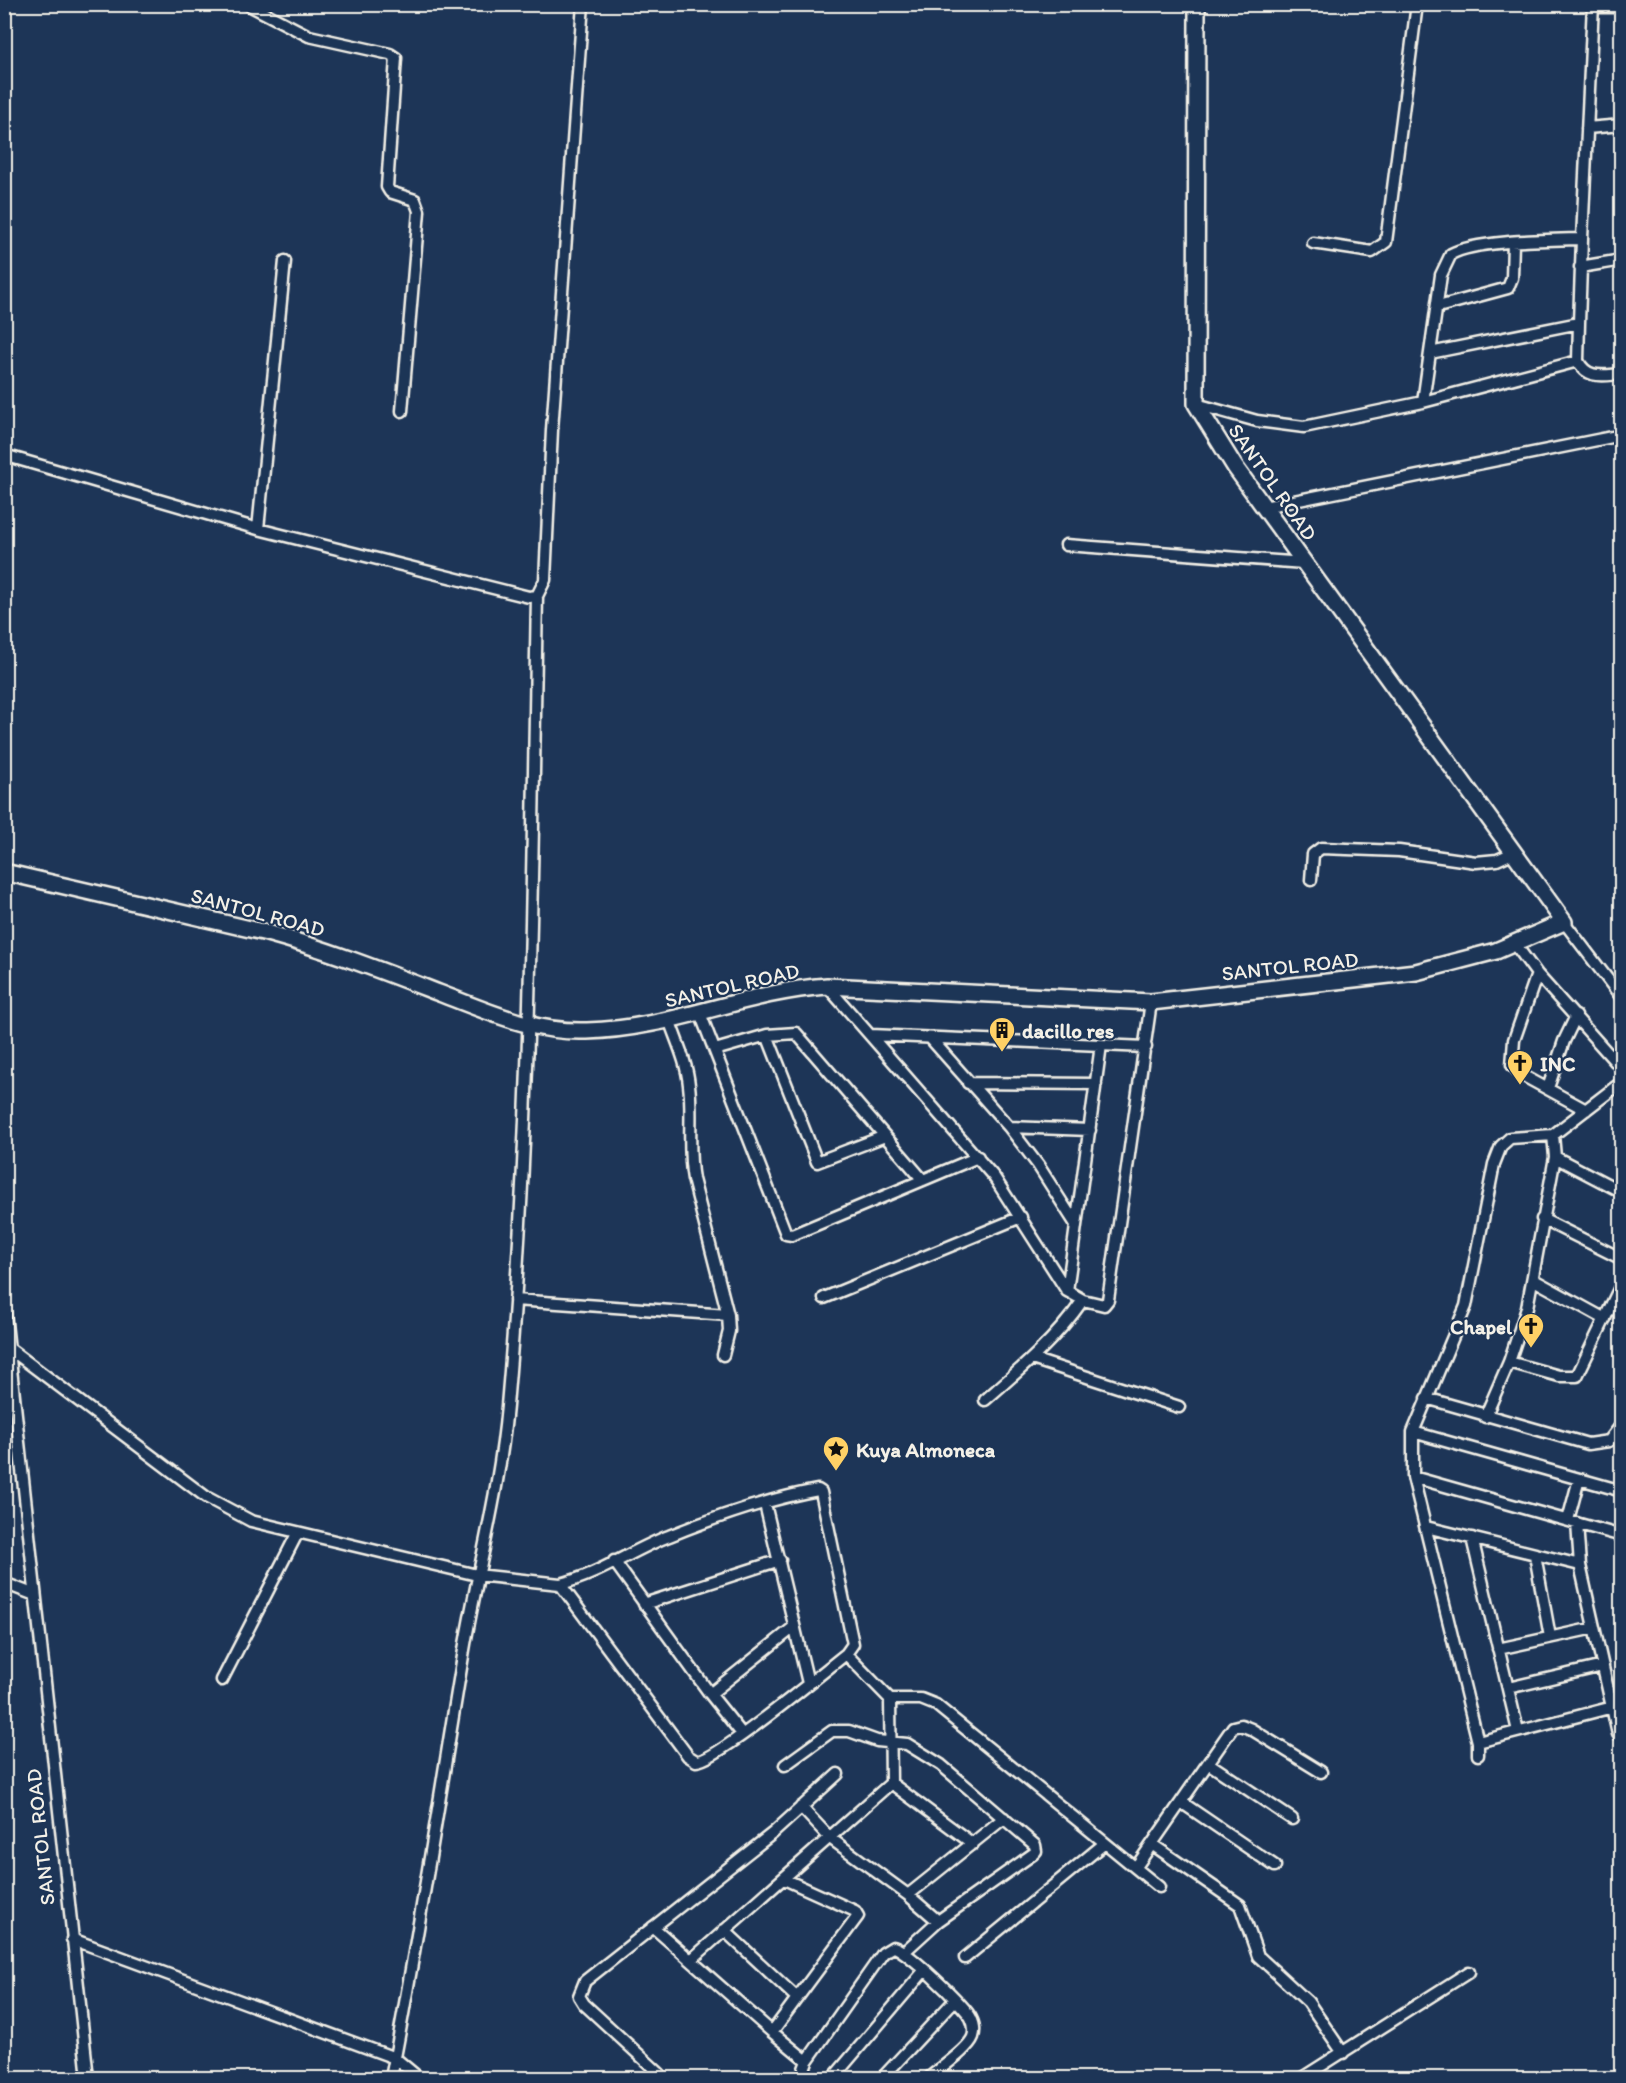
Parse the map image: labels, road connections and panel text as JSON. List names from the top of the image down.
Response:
{
  "streets": {
    "street": ["SANTOL ROAD"]
  },
  "places": {
    "building": ["dacillo res"],
    "church": ["INC", "Chapel"],
    "place": ["Kuya Almoneca"]
  }
}
